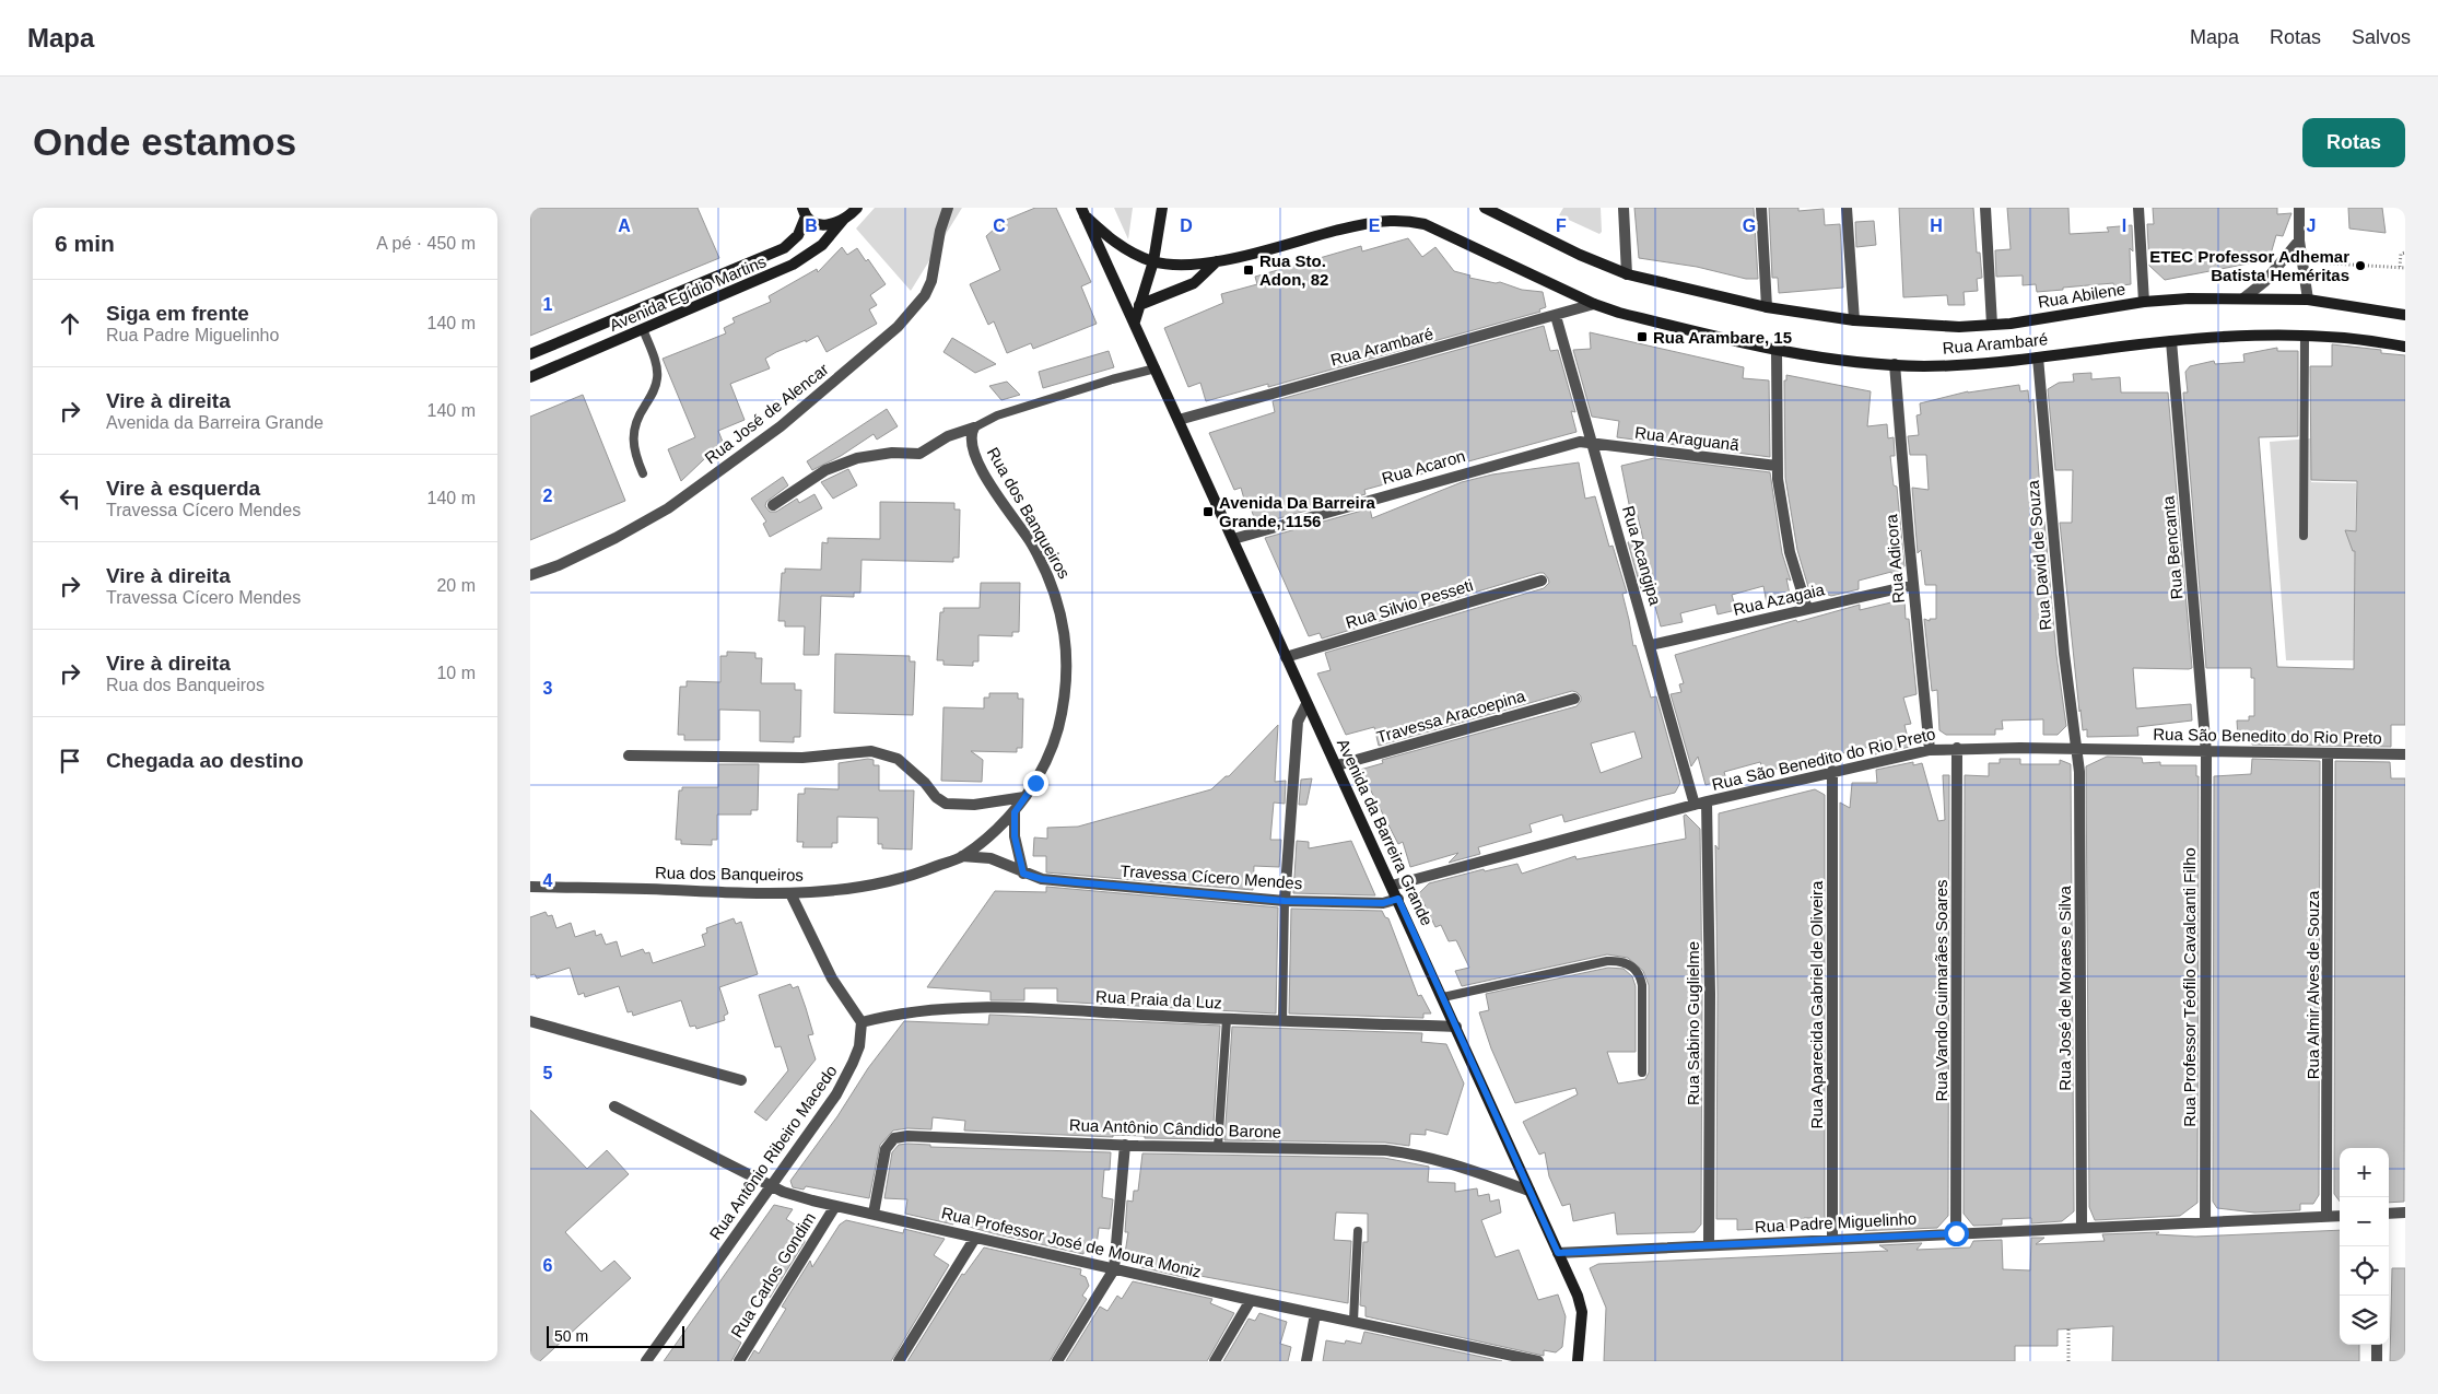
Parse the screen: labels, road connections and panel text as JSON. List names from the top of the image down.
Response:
{
  "streets": {
    "main road": [
      "Avenida Egídio Martins",
      "Rua Abilene",
      "Rua Arambaré",
      "Avenida da Barreira Grande"
    ],
    "street": [
      "Rua José de Alencar",
      "Rua Araguanã",
      "Rua Acaron",
      "Rua dos Banqueiros",
      "Rua Bencanta",
      "Rua Acangipa",
      "Rua David de Souza",
      "Rua Adicora",
      "Rua Azagaia",
      "Rua Silvio Pesseti",
      "Travessa Aracoepina",
      "Rua São Benedito do Rio Preto",
      "Travessa Cícero Mendes",
      "Rua Almir Alves de Souza",
      "Rua Professor Téofilo Cavalcanti Filho",
      "Rua José de Moraes e Silva",
      "Rua Vando Guimarães Soares",
      "Rua Praia da Luz",
      "Rua Aparecida Gabriel de Oliveira",
      "Rua Sabino Guglielme",
      "Rua Antônio Cândido Barone",
      "Rua Antônio Ribeiro Macedo",
      "Rua Padre Miguelinho",
      "Rua Professor José de Moura Moniz",
      "Rua Carlos Gondim"
    ]
  },
  "crossings": [
    ["Rua Abilene", "Rua Arambaré"],
    ["Rua Arambaré", "Rua Bencanta"],
    ["Rua Arambaré", "Rua Acangipa"],
    ["Rua Arambaré", "Rua David de Souza"],
    ["Rua Arambaré", "Rua Adicora"],
    ["Rua Arambaré", "Avenida da Barreira Grande"],
    ["Rua Araguanã", "Rua Acaron"],
    ["Rua Araguanã", "Rua Acangipa"],
    ["Rua Acaron", "Rua Acangipa"],
    ["Rua Acaron", "Avenida da Barreira Grande"],
    ["Rua dos Banqueiros", "Travessa Cícero Mendes"],
    ["Rua Bencanta", "Rua São Benedito do Rio Preto"],
    ["Rua Bencanta", "Rua Professor Téofilo Cavalcanti Filho"],
    ["Rua Acangipa", "Rua Azagaia"],
    ["Rua Acangipa", "Rua São Benedito do Rio Preto"],
    ["Rua David de Souza", "Rua São Benedito do Rio Preto"],
    ["Rua David de Souza", "Rua José de Moraes e Silva"],
    ["Rua Adicora", "Rua Azagaia"],
    ["Rua Adicora", "Rua São Benedito do Rio Preto"],
    ["Rua Silvio Pesseti", "Avenida da Barreira Grande"],
    ["Travessa Aracoepina", "Avenida da Barreira Grande"],
    ["Rua São Benedito do Rio Preto", "Avenida da Barreira Grande"],
    ["Rua São Benedito do Rio Preto", "Rua Almir Alves de Souza"],
    ["Rua São Benedito do Rio Preto", "Rua Professor Téofilo Cavalcanti Filho"],
    ["Rua São Benedito do Rio Preto", "Rua José de Moraes e Silva"],
    ["Rua São Benedito do Rio Preto", "Rua Vando Guimarães Soares"],
    ["Rua São Benedito do Rio Preto", "Rua Aparecida Gabriel de Oliveira"],
    ["Rua São Benedito do Rio Preto", "Rua Sabino Guglielme"],
    ["Avenida da Barreira Grande", "Travessa Cícero Mendes"],
    ["Avenida da Barreira Grande", "Rua Praia da Luz"],
    ["Avenida da Barreira Grande", "Rua Antônio Cândido Barone"],
    ["Avenida da Barreira Grande", "Rua Padre Miguelinho"],
    ["Rua Almir Alves de Souza", "Rua Padre Miguelinho"],
    ["Rua Professor Téofilo Cavalcanti Filho", "Rua Padre Miguelinho"],
    ["Rua José de Moraes e Silva", "Rua Padre Miguelinho"],
    ["Rua Vando Guimarães Soares", "Rua Padre Miguelinho"],
    ["Rua Praia da Luz", "Rua Antônio Ribeiro Macedo"],
    ["Rua Aparecida Gabriel de Oliveira", "Rua Padre Miguelinho"],
    ["Rua Sabino Guglielme", "Rua Padre Miguelinho"],
    ["Rua Antônio Cândido Barone", "Rua Professor José de Moura Moniz"],
    ["Rua Antônio Ribeiro Macedo", "Rua Professor José de Moura Moniz"],
    ["Rua Professor José de Moura Moniz", "Rua Carlos Gondim"]
  ],
  "places": {
    "other": ["ETEC Professor Adhemar Batista Heméritas"],
    "transit": ["Rua Sto. Adon, 82", "Rua Arambare, 15", "Avenida Da Barreira Grande, 1156"]
  },
  "scale_bar": "50 m",
  "page": {
    "header": "Mapa",
    "nav": ["Mapa", "Rotas", "Salvos"],
    "buttons": "Rotas",
    "title": "Onde estamos",
    "heading": ["6 min", "A pé · 450 m"],
    "list": [
      ["Siga em frente", "Rua Padre Miguelinho", "140 m"],
      ["Vire à direita", "Avenida da Barreira Grande", "140 m"],
      ["Vire à esquerda", "Travessa Cícero Mendes", "140 m"],
      ["Vire à direita", "Travessa Cícero Mendes", "20 m"],
      ["Vire à direita", "Rua dos Banqueiros", "10 m"],
      "Chegada ao destino"
    ],
    "map_buttons": ["+", "−"],
    "scale": "50 m"
  },
  "grid": {
    "columns": [
      "A",
      "B",
      "C",
      "D",
      "E",
      "F",
      "G",
      "H",
      "I",
      "J"
    ],
    "rows": [
      "1",
      "2",
      "3",
      "4",
      "5",
      "6"
    ]
  }
}
